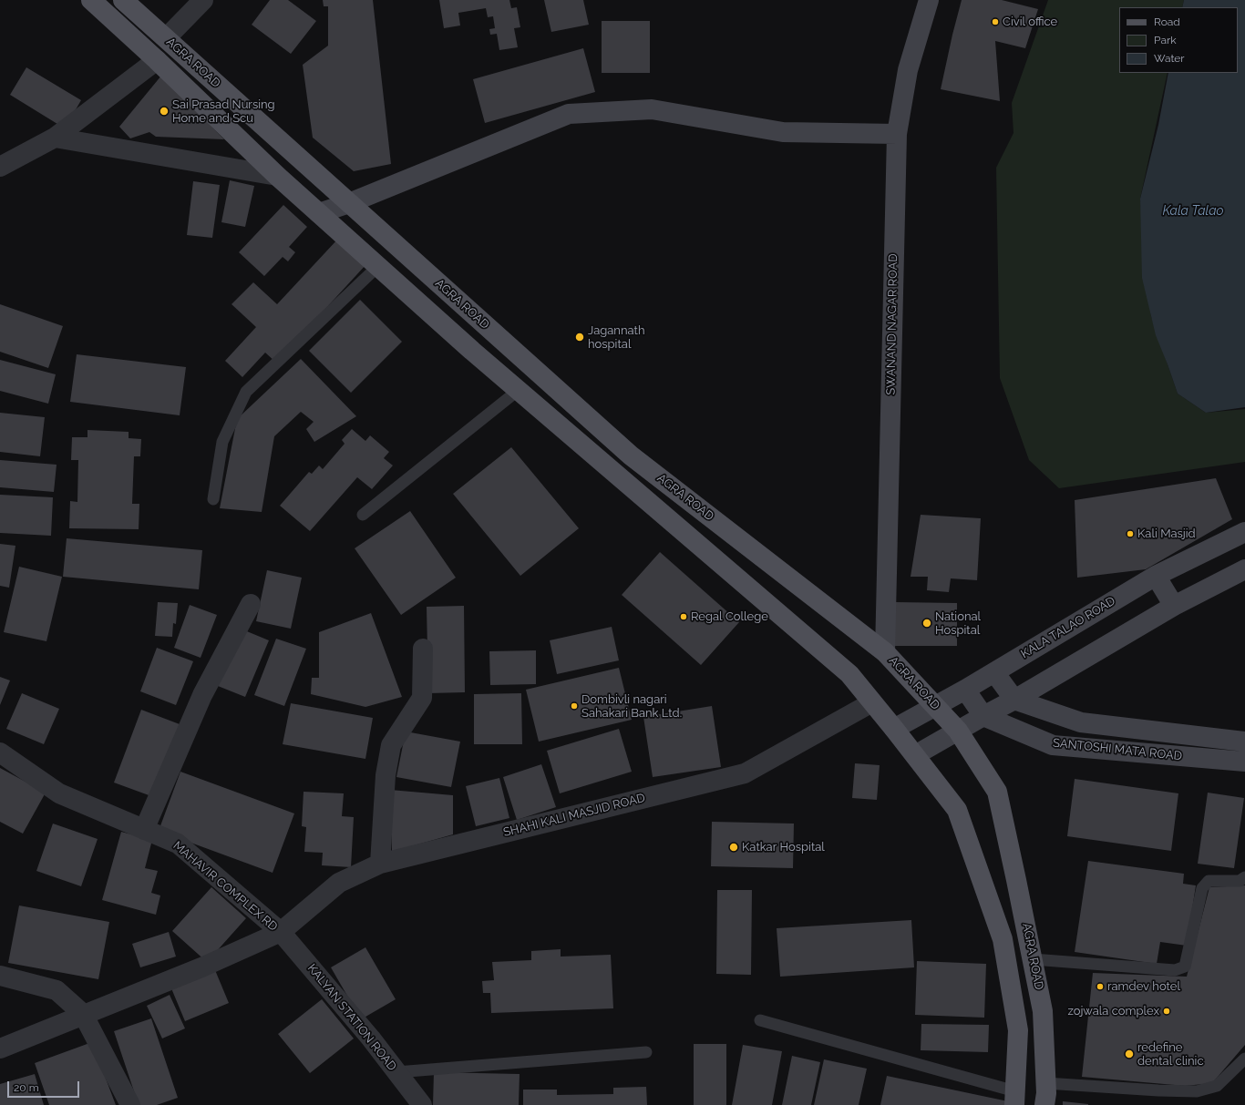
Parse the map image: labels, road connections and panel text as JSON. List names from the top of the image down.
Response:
{
  "streets": {
    "main road": [
      "AGRA ROAD",
      "SWANAND NAGAR ROAD",
      "KALA TALAO ROAD",
      "SANTOSHI MATA ROAD"
    ],
    "street": ["SHAHI KALI MASJID ROAD", "MAHAVIR COMPLEX RD", "KALYAN STATION ROAD"]
  },
  "crossings": [
    ["AGRA ROAD", "SWANAND NAGAR ROAD"],
    ["AGRA ROAD", "KALA TALAO ROAD"],
    ["AGRA ROAD", "SHAHI KALI MASJID ROAD"],
    ["SHAHI KALI MASJID ROAD", "MAHAVIR COMPLEX RD"],
    ["SHAHI KALI MASJID ROAD", "KALYAN STATION ROAD"],
    ["MAHAVIR COMPLEX RD", "KALYAN STATION ROAD"]
  ],
  "water": ["Kala Talao"],
  "places": [
    "Civil office",
    "Sai Prasad Nursing Home and Scu",
    "Jagannath hospital",
    "Kali Masjid",
    "Regal College",
    "National Hospital",
    "Dombivli nagari Sahakari Bank Ltd.",
    "Katkar Hospital",
    "ramdev hotel",
    "zojwala complex",
    "redefine dental clinic"
  ],
  "legend": ["Road", "Park", "Water"],
  "scale_bar": "20 m"
}
